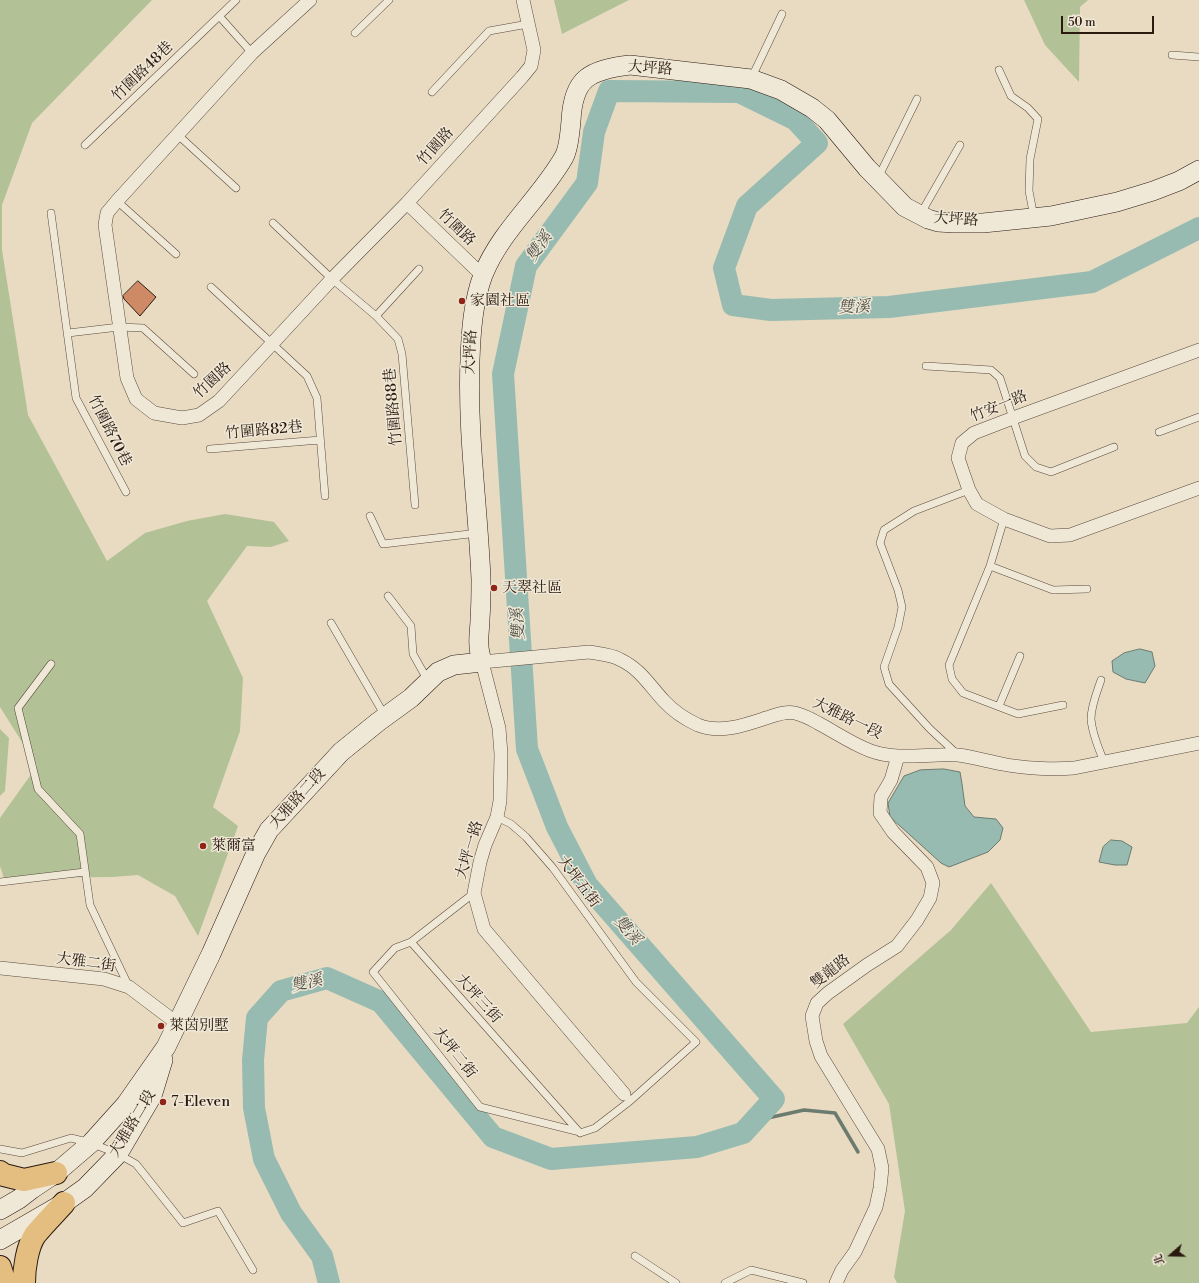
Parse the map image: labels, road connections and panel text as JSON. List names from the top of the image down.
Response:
{
  "streets": {
    "street": [
      "大坪路",
      "竹園路",
      "竹圍路",
      "竹安一路",
      "大雅路一段",
      "大雅路二段",
      "大坪一路",
      "大雅二街",
      "雙龍路"
    ],
    "lane": [
      "竹圍路48巷",
      "竹圍路88巷",
      "竹圍路70巷",
      "竹圍路82巷",
      "大坪五街",
      "大坪三街",
      "大坪二街"
    ]
  },
  "crossings": [
    ["大坪路", "竹圍路"],
    ["大坪路", "大雅路一段"],
    ["大坪路", "大雅路二段"],
    ["大坪路", "大坪一路"],
    ["竹園路", "竹圍路"],
    ["竹園路", "竹圍路88巷"],
    ["竹園路", "竹圍路82巷"],
    ["大雅路一段", "大雅路二段"],
    ["大雅路一段", "大坪一路"],
    ["大雅路一段", "雙龍路"],
    ["大雅路二段", "大坪一路"],
    ["大雅路二段", "大雅二街"],
    ["大坪一路", "大坪五街"],
    ["大坪三街", "大坪二街"]
  ],
  "water": ["雙溪"],
  "places": [
    "家園社區",
    "天翠社區",
    "萊爾富",
    "萊茵別墅",
    "7-Eleven"
  ],
  "scale_bar": "50 m",
  "north": "left"
}
